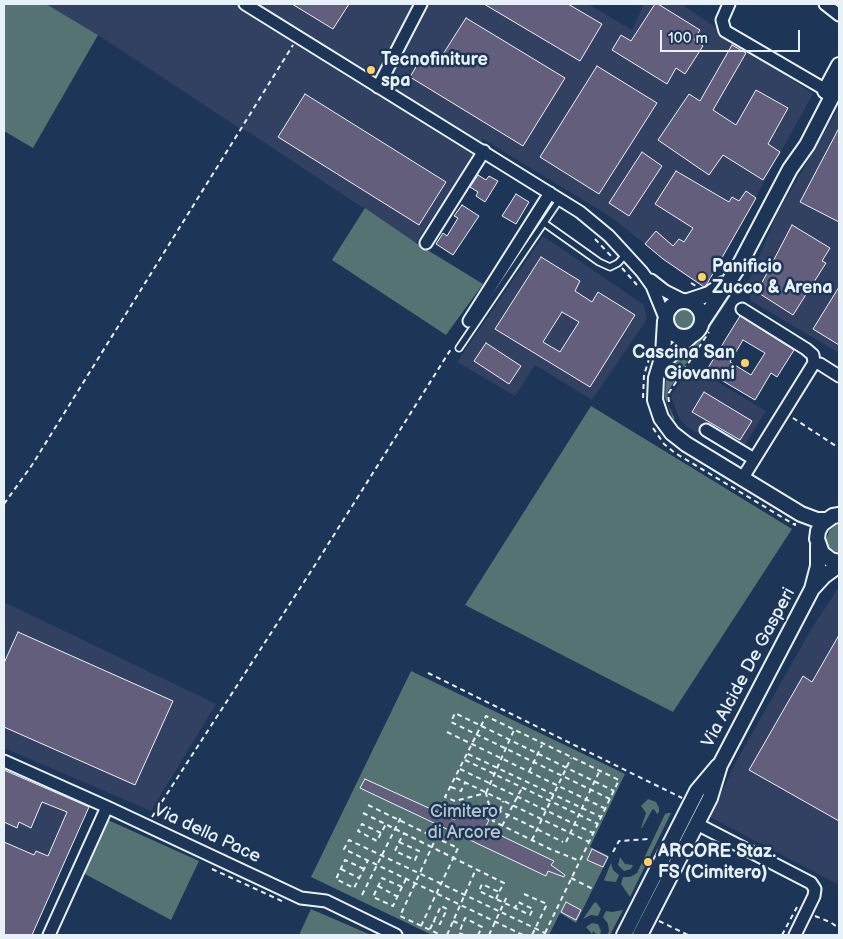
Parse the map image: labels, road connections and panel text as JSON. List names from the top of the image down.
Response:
{
  "streets": {
    "street": ["Via Alcide De Gasperi", "Via della Pace"]
  },
  "parks": ["Cimitero di Arcore"],
  "places": [
    "Tecnofiniture spa",
    "Panificio Zucco & Arena",
    "Cascina San Giovanni",
    "ARCORE Staz. FS (Cimitero)"
  ],
  "scale_bar": "100 m"
}
